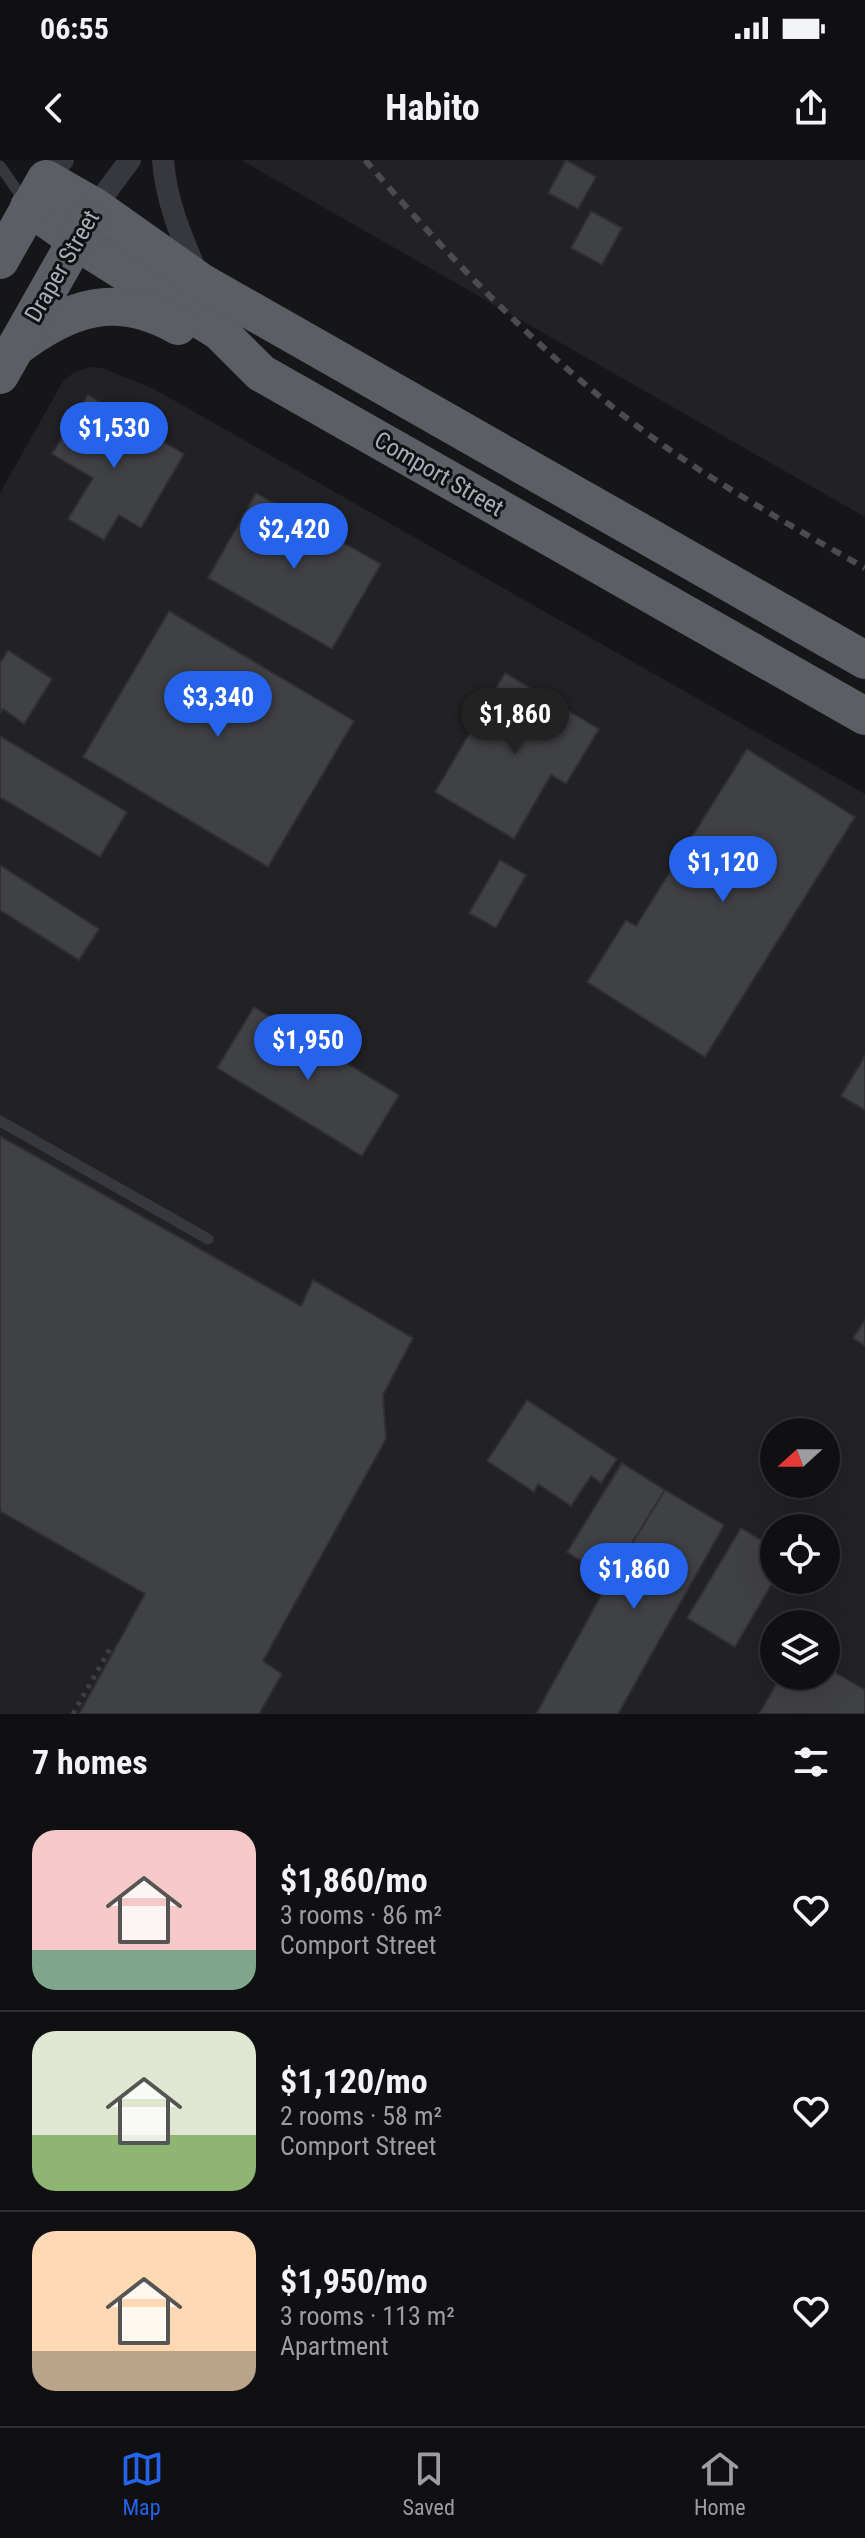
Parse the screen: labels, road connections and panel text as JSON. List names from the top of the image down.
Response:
{
  "streets": {
    "highway": ["Draper Street", "Comport Street"]
  },
  "crossings": [
    ["Draper Street", "Comport Street"]
  ],
  "north": "left",
  "page": {
    "status": "06:55",
    "header": "Habito",
    "price": [
      "$1,530",
      "$2,420",
      "$3,340",
      "$1,860",
      "$1,120",
      "$1,950",
      "$1,860"
    ],
    "heading": "7 homes",
    "list": [
      {
        "name": "$1,860/mo",
        "note": "3 rooms · 86 m² · Comport Street"
      },
      {
        "name": "$1,120/mo",
        "note": "2 rooms · 58 m² · Comport Street"
      },
      {
        "name": "$1,950/mo",
        "note": "3 rooms · 113 m² · Apartment"
      }
    ],
    "tabs": ["Map", "Saved", "Home"]
  }
}
